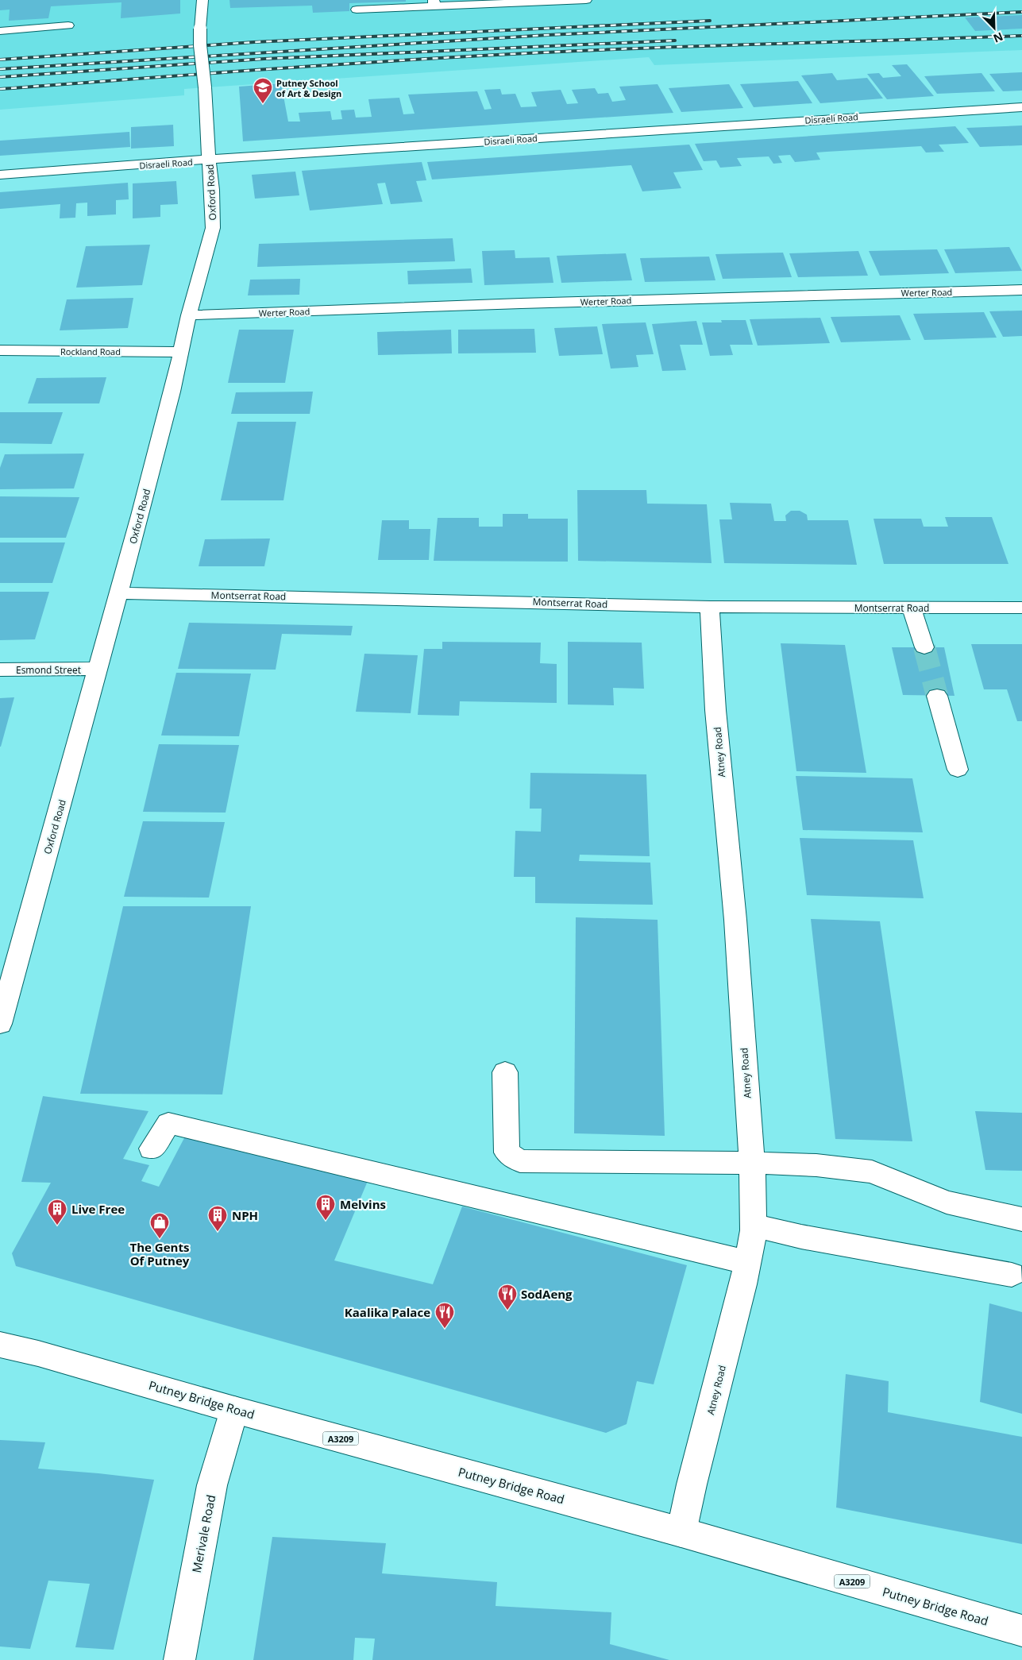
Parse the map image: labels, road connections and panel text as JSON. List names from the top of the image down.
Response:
{
  "streets": {
    "street": [
      "Disraeli Road",
      "Oxford Road",
      "Werter Road",
      "Rockland Road",
      "Montserrat Road",
      "Esmond Street",
      "Atney Road",
      "Putney Bridge Road",
      "A3209",
      "Merivale Road"
    ]
  },
  "crossings": [
    ["Disraeli Road", "Oxford Road"],
    ["Oxford Road", "Werter Road"],
    ["Oxford Road", "Rockland Road"],
    ["Oxford Road", "Montserrat Road"],
    ["Oxford Road", "Esmond Street"],
    ["Montserrat Road", "Atney Road"],
    ["Atney Road", "Putney Bridge Road"],
    ["Putney Bridge Road", "Merivale Road"]
  ],
  "places": {
    "school or university": ["Putney School of Art & Design"],
    "building": ["Melvins", "Live Free", "NPH"],
    "shop": ["The Gents Of Putney"],
    "restaurant": ["SodAeng", "Kaalika Palace"]
  },
  "north": "bottom right"
}
